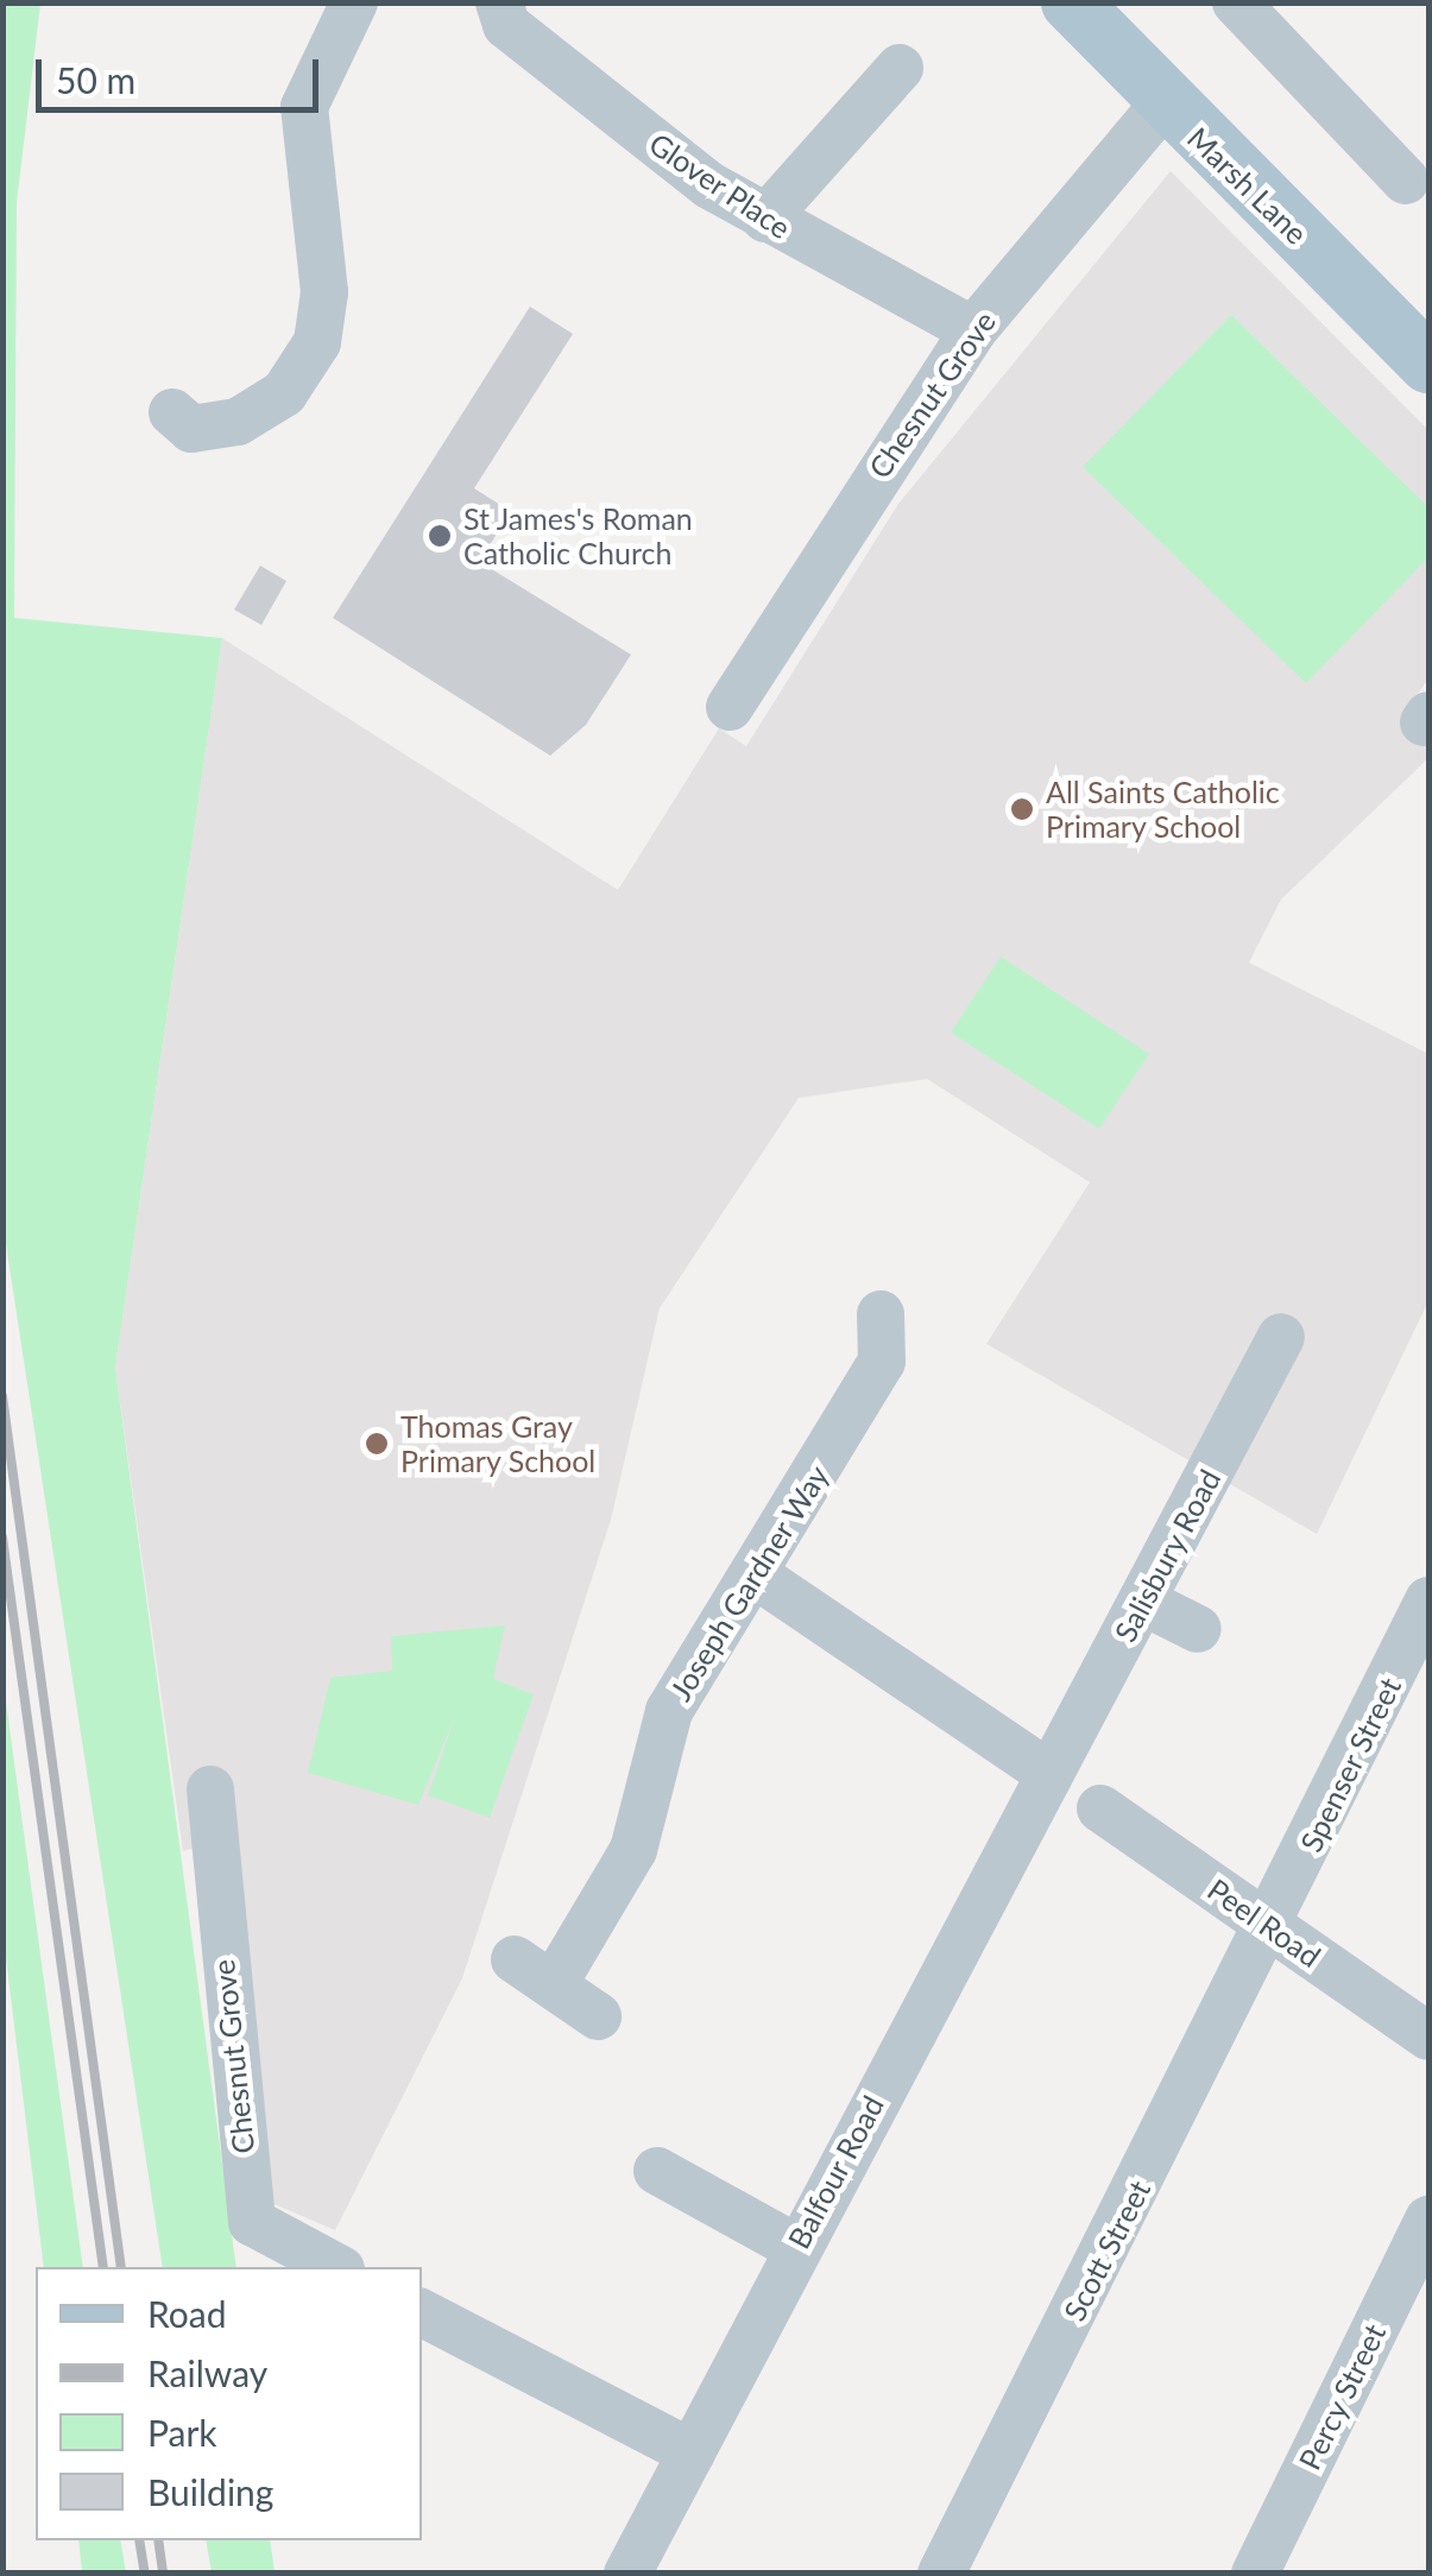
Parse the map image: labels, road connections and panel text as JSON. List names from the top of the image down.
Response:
{
  "streets": {
    "main road": ["Marsh Lane"],
    "street": [
      "Glover Place",
      "Chesnut Grove",
      "Salisbury Road",
      "Joseph Gardner Way",
      "Spenser Street",
      "Peel Road",
      "Balfour Road",
      "Scott Street",
      "Percy Street"
    ]
  },
  "crossings": [
    ["Glover Place", "Chesnut Grove"],
    ["Marsh Lane", "Chesnut Grove"],
    ["Salisbury Road", "Balfour Road"],
    ["Spenser Street", "Peel Road"],
    ["Spenser Street", "Scott Street"],
    ["Peel Road", "Scott Street"]
  ],
  "places": ["St James's Roman Catholic Church", "All Saints Catholic Primary School", "Thomas Gray Primary School"],
  "legend": [
    "Road",
    "Railway",
    "Park",
    "Building"
  ],
  "scale_bar": "50 m"
}
